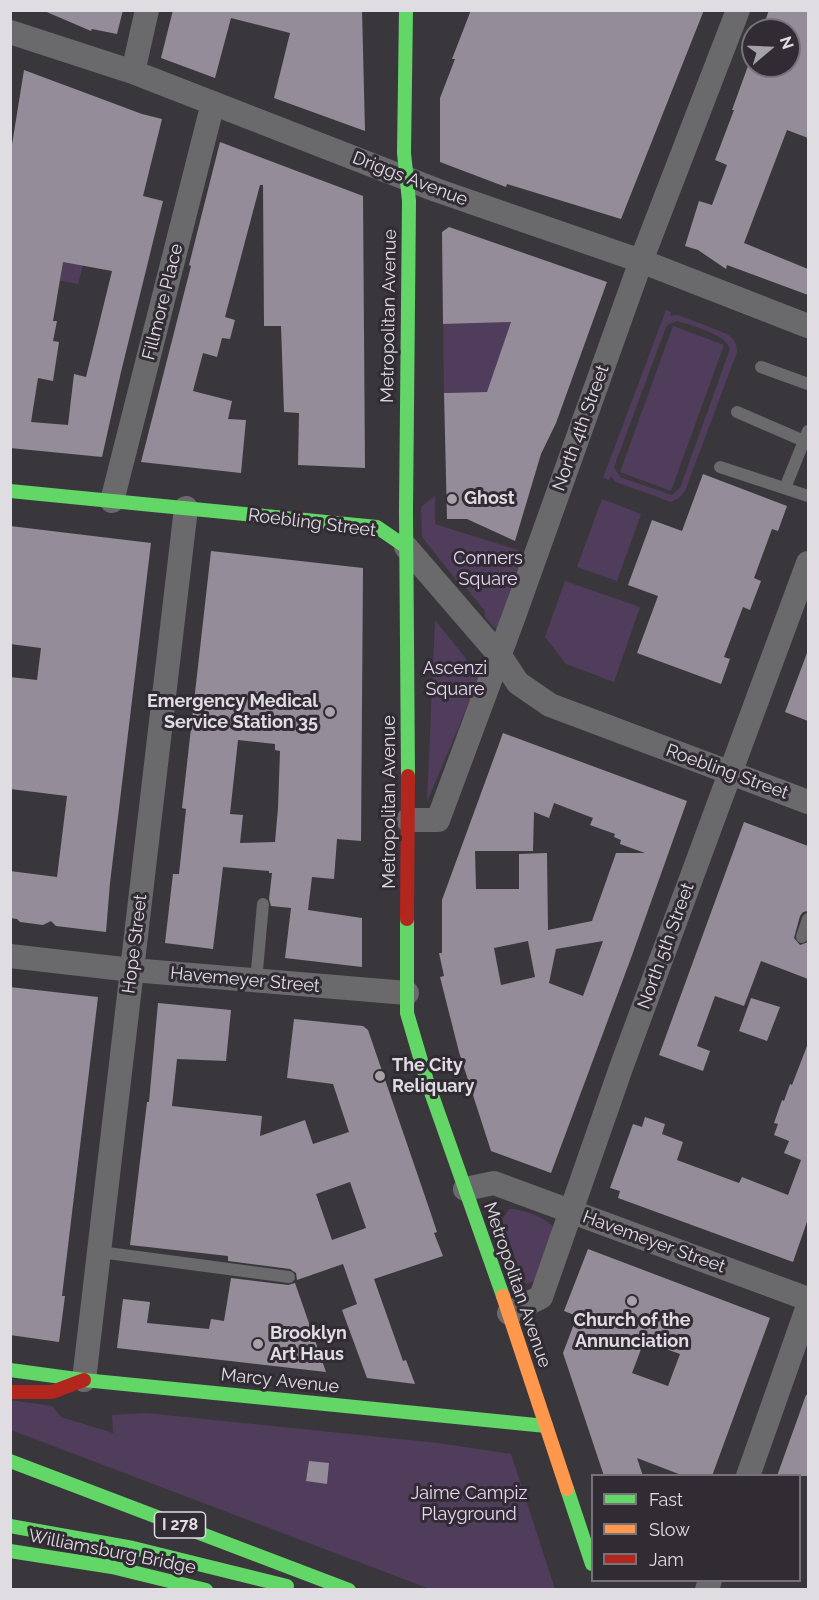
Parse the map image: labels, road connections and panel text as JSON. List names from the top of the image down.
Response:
{
  "streets": {
    "main road": [
      "Metropolitan Avenue",
      "Roebling Street",
      "Marcy Avenue",
      "I 278",
      "Williamsburg Bridge"
    ],
    "street": [
      "Driggs Avenue",
      "Fillmore Place",
      "North 4th Street",
      "Hope Street",
      "North 5th Street",
      "Havemeyer Street"
    ]
  },
  "crossings": [
    ["Driggs Avenue", "Fillmore Place"],
    ["Driggs Avenue", "Metropolitan Avenue"],
    ["Driggs Avenue", "North 4th Street"],
    ["Fillmore Place", "Roebling Street"],
    ["Metropolitan Avenue", "North 4th Street"],
    ["Metropolitan Avenue", "Roebling Street"],
    ["Metropolitan Avenue", "North 5th Street"],
    ["Metropolitan Avenue", "Havemeyer Street"],
    ["Metropolitan Avenue", "Marcy Avenue"],
    ["North 4th Street", "Roebling Street"],
    ["Roebling Street", "Hope Street"],
    ["Roebling Street", "North 5th Street"],
    ["Hope Street", "Havemeyer Street"],
    ["Hope Street", "Marcy Avenue"],
    ["North 5th Street", "Havemeyer Street"]
  ],
  "parks": ["Conners Square", "Ascenzi Square", "Jaime Campiz Playground"],
  "places": [
    "Ghost",
    "Emergency Medical Service Station 35",
    "The City Reliquary",
    "Church of the Annunciation",
    "Brooklyn Art Haus"
  ],
  "legend": ["Fast", "Slow", "Jam"],
  "north": "right"
}
